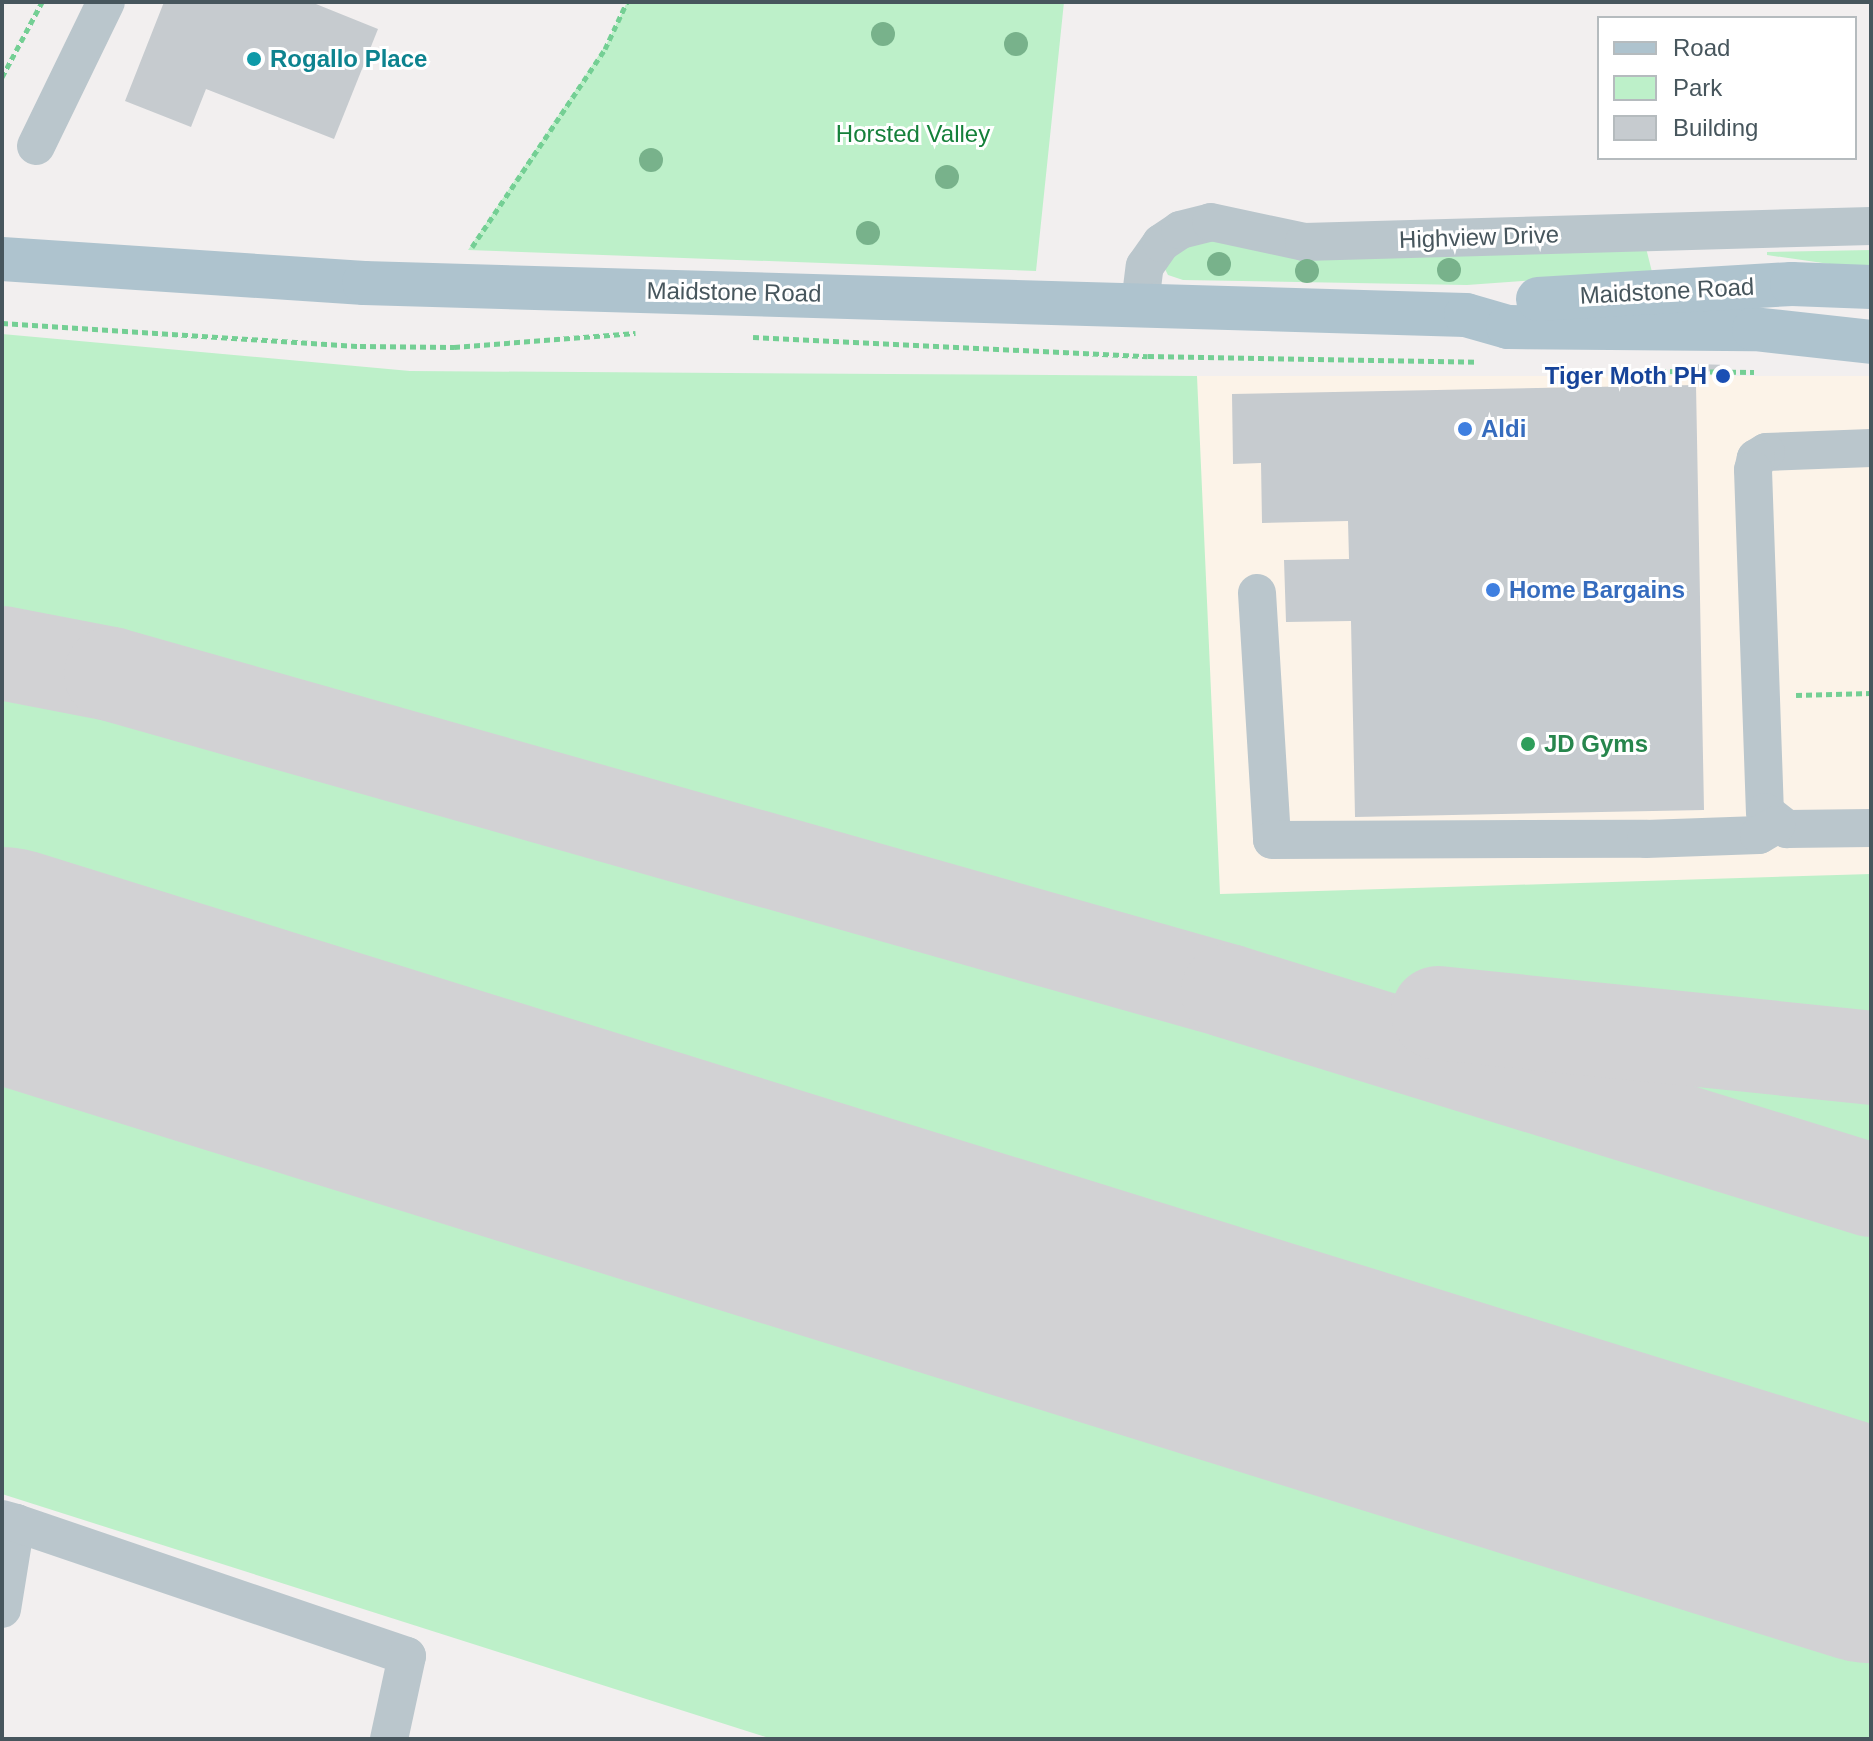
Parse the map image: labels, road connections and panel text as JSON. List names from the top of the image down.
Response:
{
  "streets": {
    "main road": ["Maidstone Road"],
    "street": ["Highview Drive"]
  },
  "crossings": [
    ["Highview Drive", "Maidstone Road"]
  ],
  "parks": ["Horsted Valley"],
  "places": [
    "Rogallo Place",
    "Tiger Moth PH",
    "Aldi",
    "Home Bargains",
    "JD Gyms"
  ],
  "legend": ["Road", "Park", "Building"]
}
